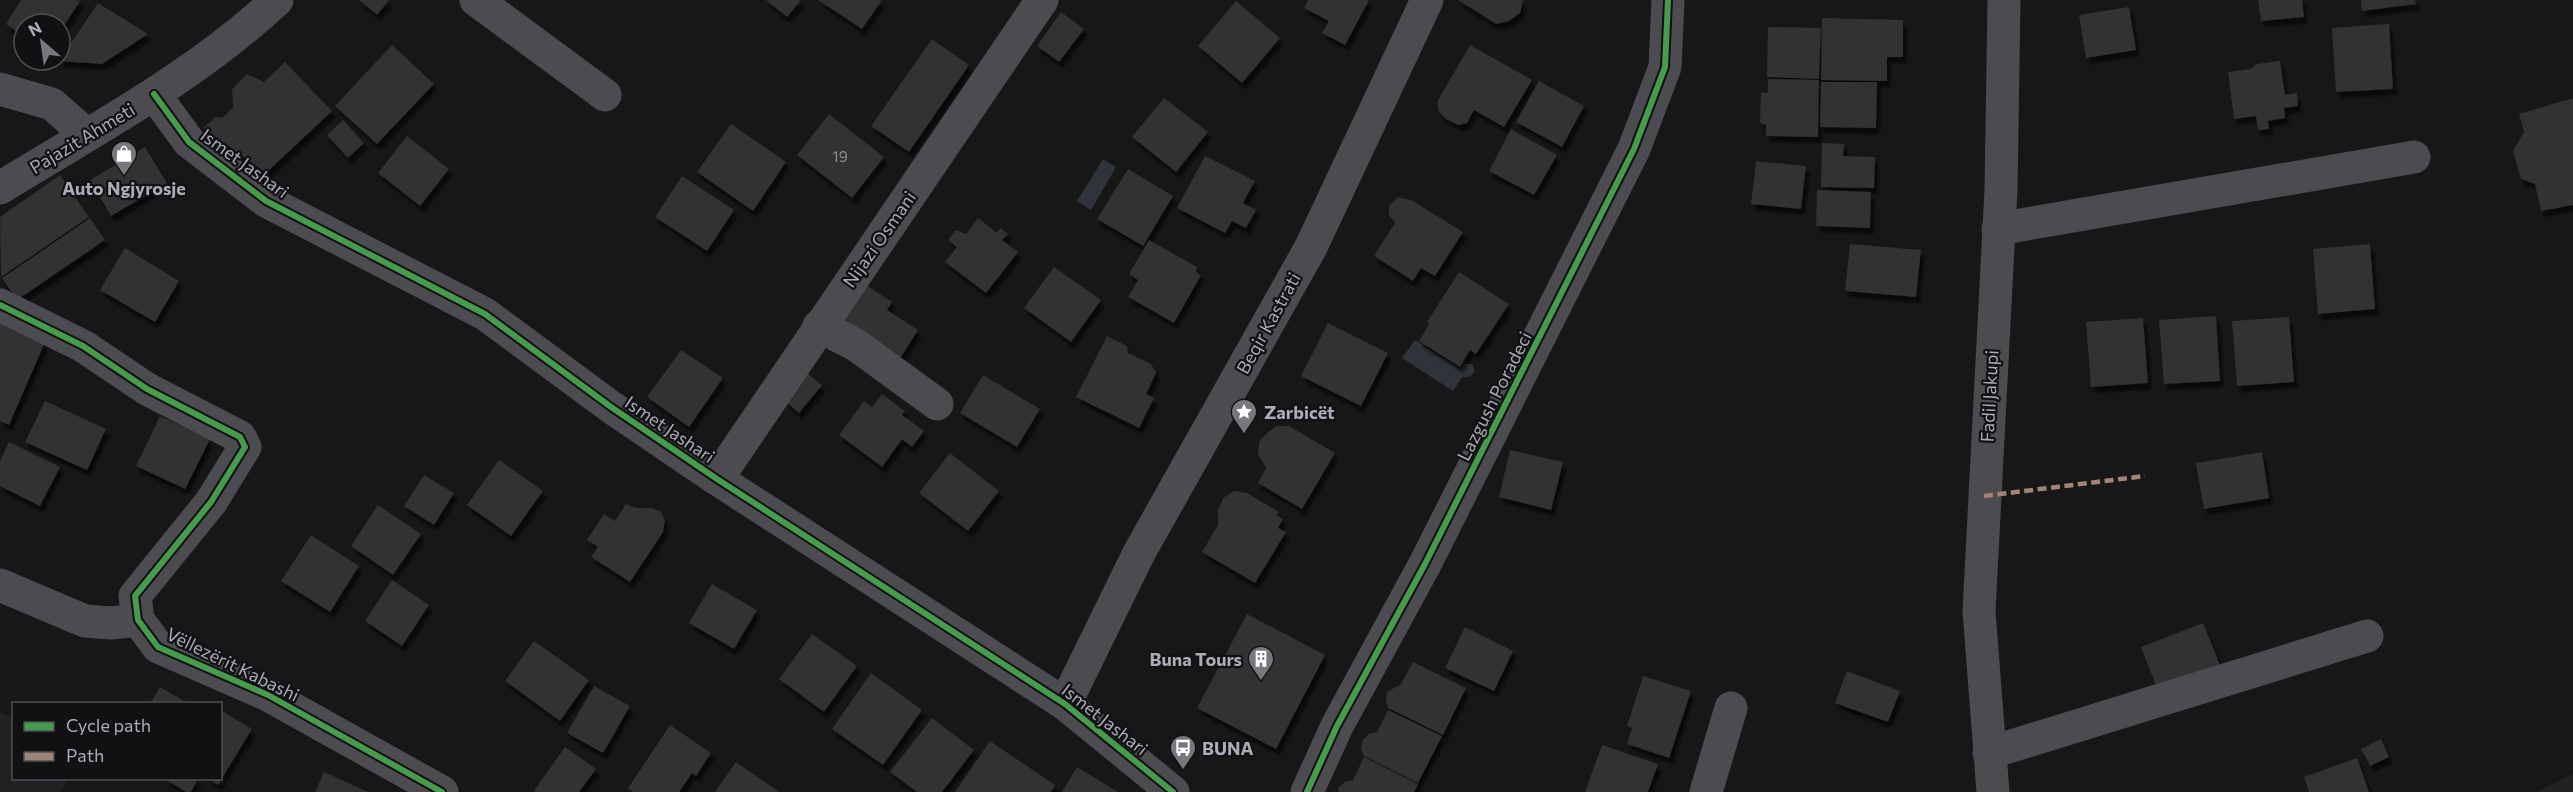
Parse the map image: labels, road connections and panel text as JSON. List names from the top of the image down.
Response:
{
  "streets": {
    "street": [
      "Pajazit Ahmeti",
      "Ismet Jashari",
      "Nijazi Osmani",
      "Beqir Kastrati",
      "Lazgush Poradeci",
      "Fadil Jakupi",
      "Vëllezërit Kabashi"
    ]
  },
  "crossings": [
    ["Pajazit Ahmeti", "Ismet Jashari"],
    ["Ismet Jashari", "Nijazi Osmani"],
    ["Ismet Jashari", "Beqir Kastrati"]
  ],
  "places": {
    "shop": ["Auto Ngjyrosje"],
    "place": ["Zarbicët"],
    "building": ["Buna Tours"],
    "bus stop": ["BUNA"]
  },
  "house_numbers": ["19"],
  "legend": ["Cycle path", "Path"],
  "north": "top left"
}
